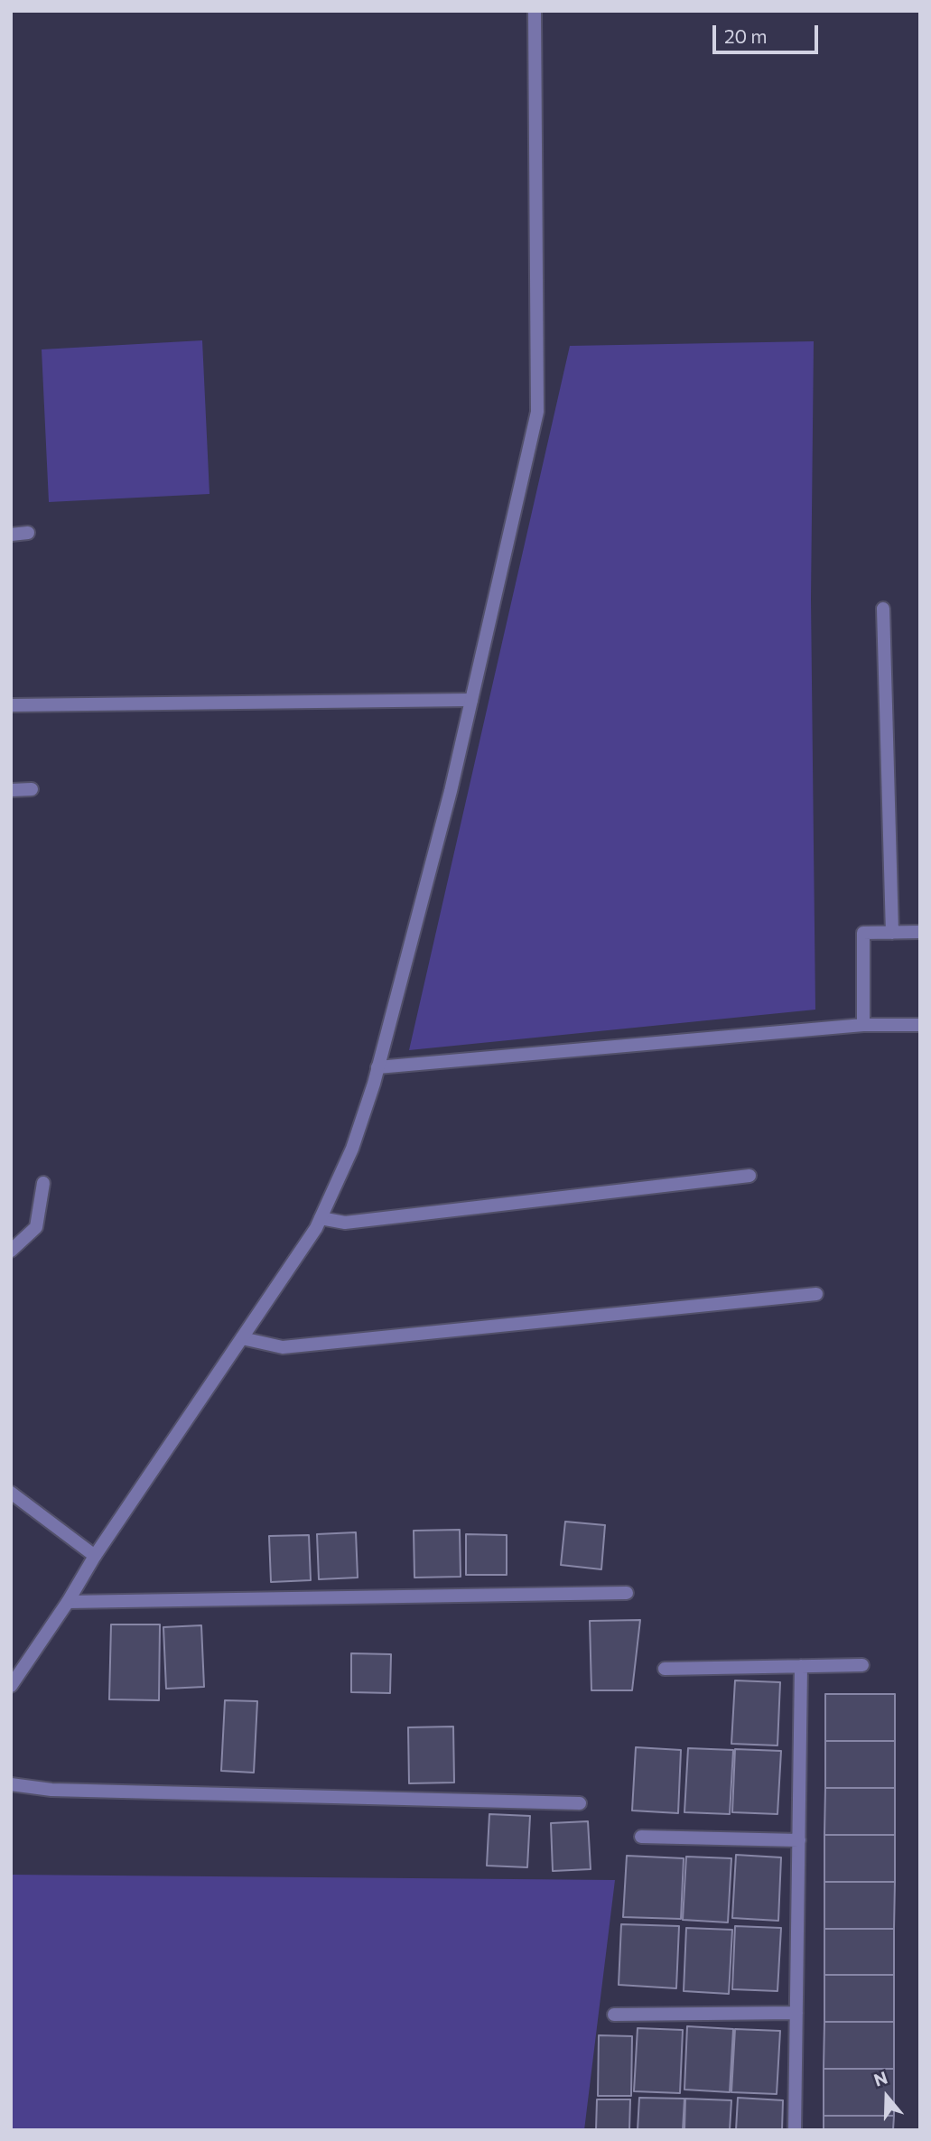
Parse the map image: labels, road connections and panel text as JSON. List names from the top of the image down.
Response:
{
  "scale_bar": "20 m",
  "north": "top"
}
